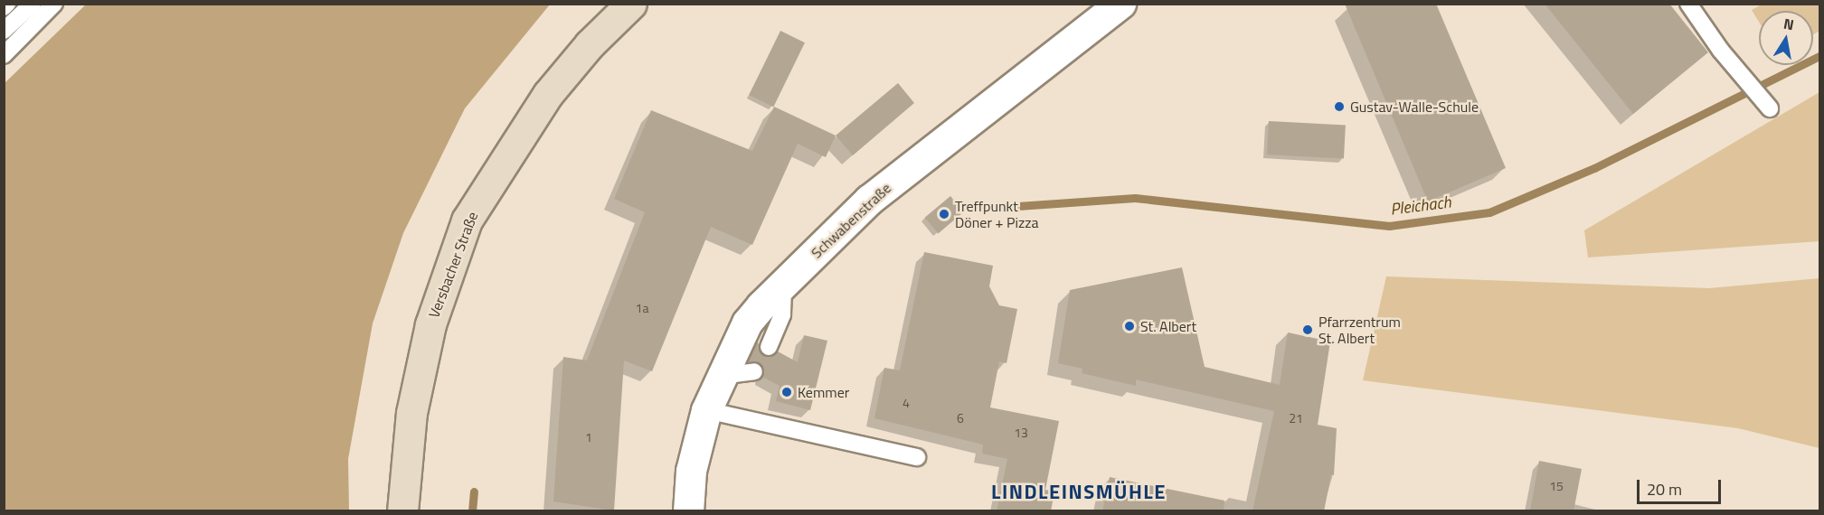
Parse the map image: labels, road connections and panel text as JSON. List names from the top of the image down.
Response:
{
  "streets": {
    "main road": ["Versbacher Straße"],
    "street": ["Schwabenstraße"]
  },
  "districts": ["LINDLEINSMÜHLE"],
  "water": ["Pleichach"],
  "places": [
    "Gustav-Walle-Schule",
    "Treffpunkt Döner + Pizza",
    "St. Albert",
    "Pfarrzentrum St. Albert",
    "Kemmer"
  ],
  "house_numbers": [
    "1a",
    "4",
    "6",
    "21",
    "13",
    "1",
    "15"
  ],
  "scale_bar": "20 m",
  "north": "top"
}
